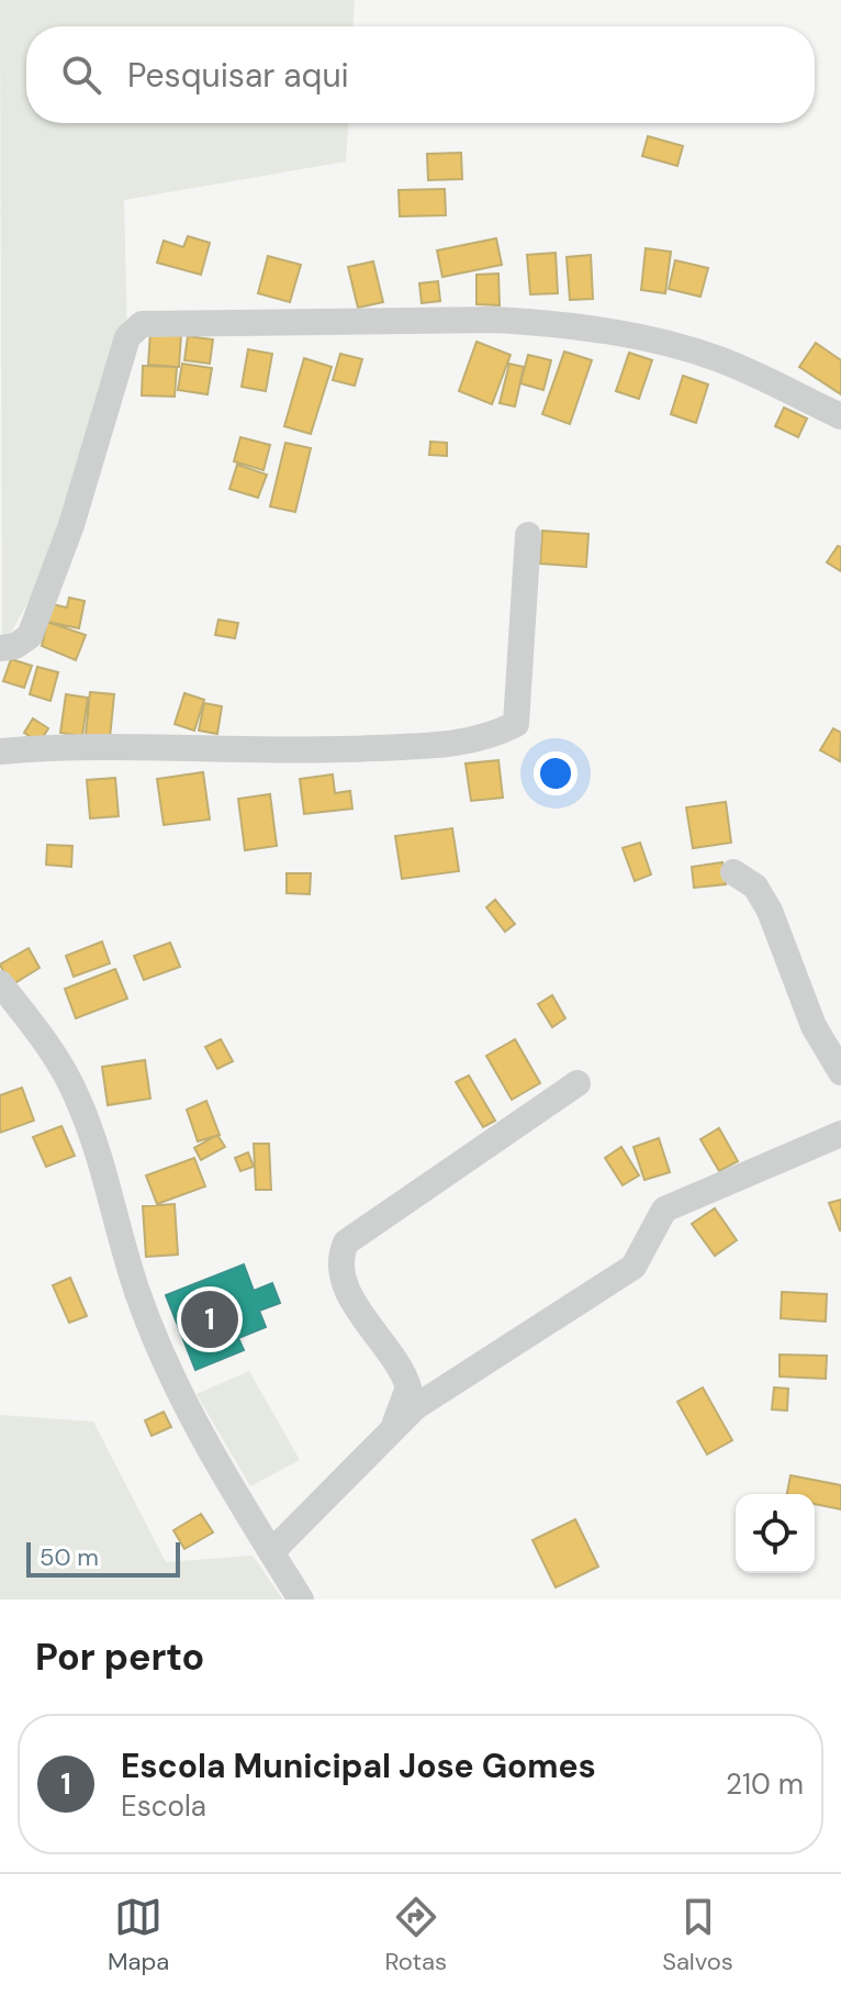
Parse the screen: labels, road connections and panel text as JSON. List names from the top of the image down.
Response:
{
  "scale_bar": "50 m",
  "page": {
    "search": "Pesquisar aqui",
    "pins": "1",
    "scale": "50 m",
    "heading": "Por perto",
    "list": [
      {
        "mark": "1",
        "name": "Escola Municipal Jose Gomes",
        "note": "Escola",
        "value": "210 m"
      }
    ],
    "nav": ["Mapa", "Rotas", "Salvos"]
  }
}
